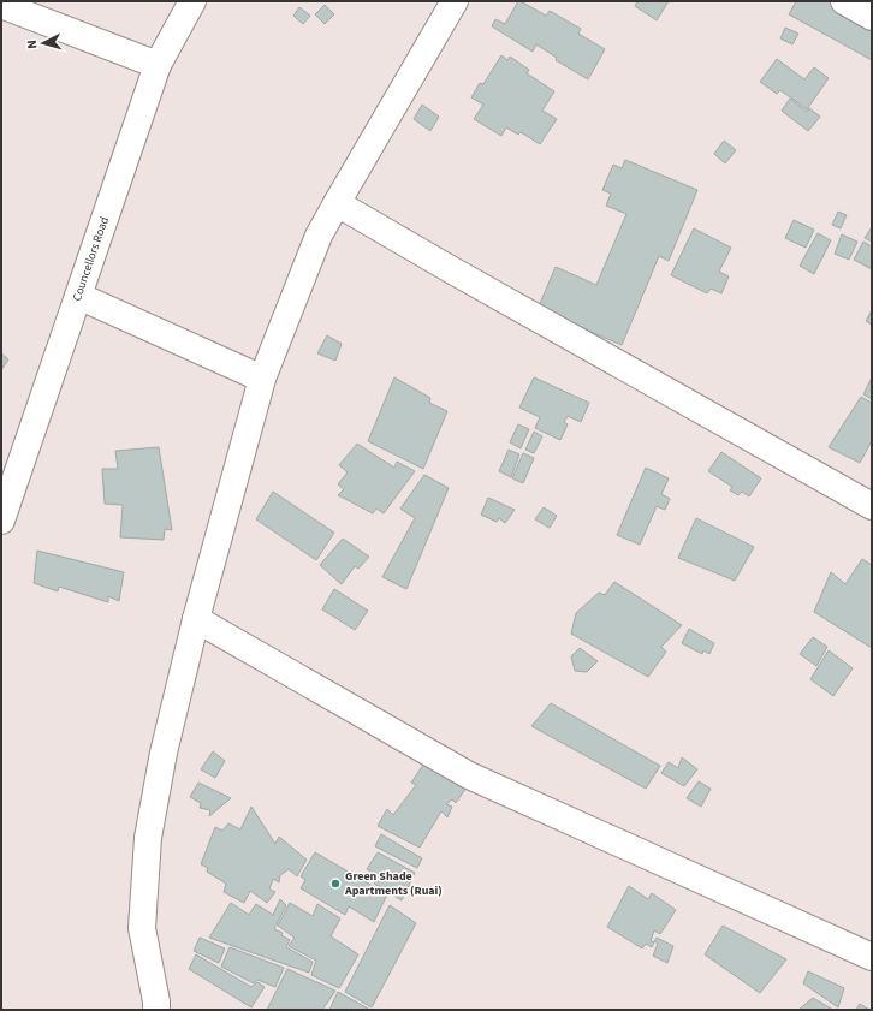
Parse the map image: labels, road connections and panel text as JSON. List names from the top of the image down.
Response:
{
  "streets": {
    "street": ["Councellors Road"]
  },
  "places": ["Green Shade Apartments (Ruai)"],
  "north": "left"
}
